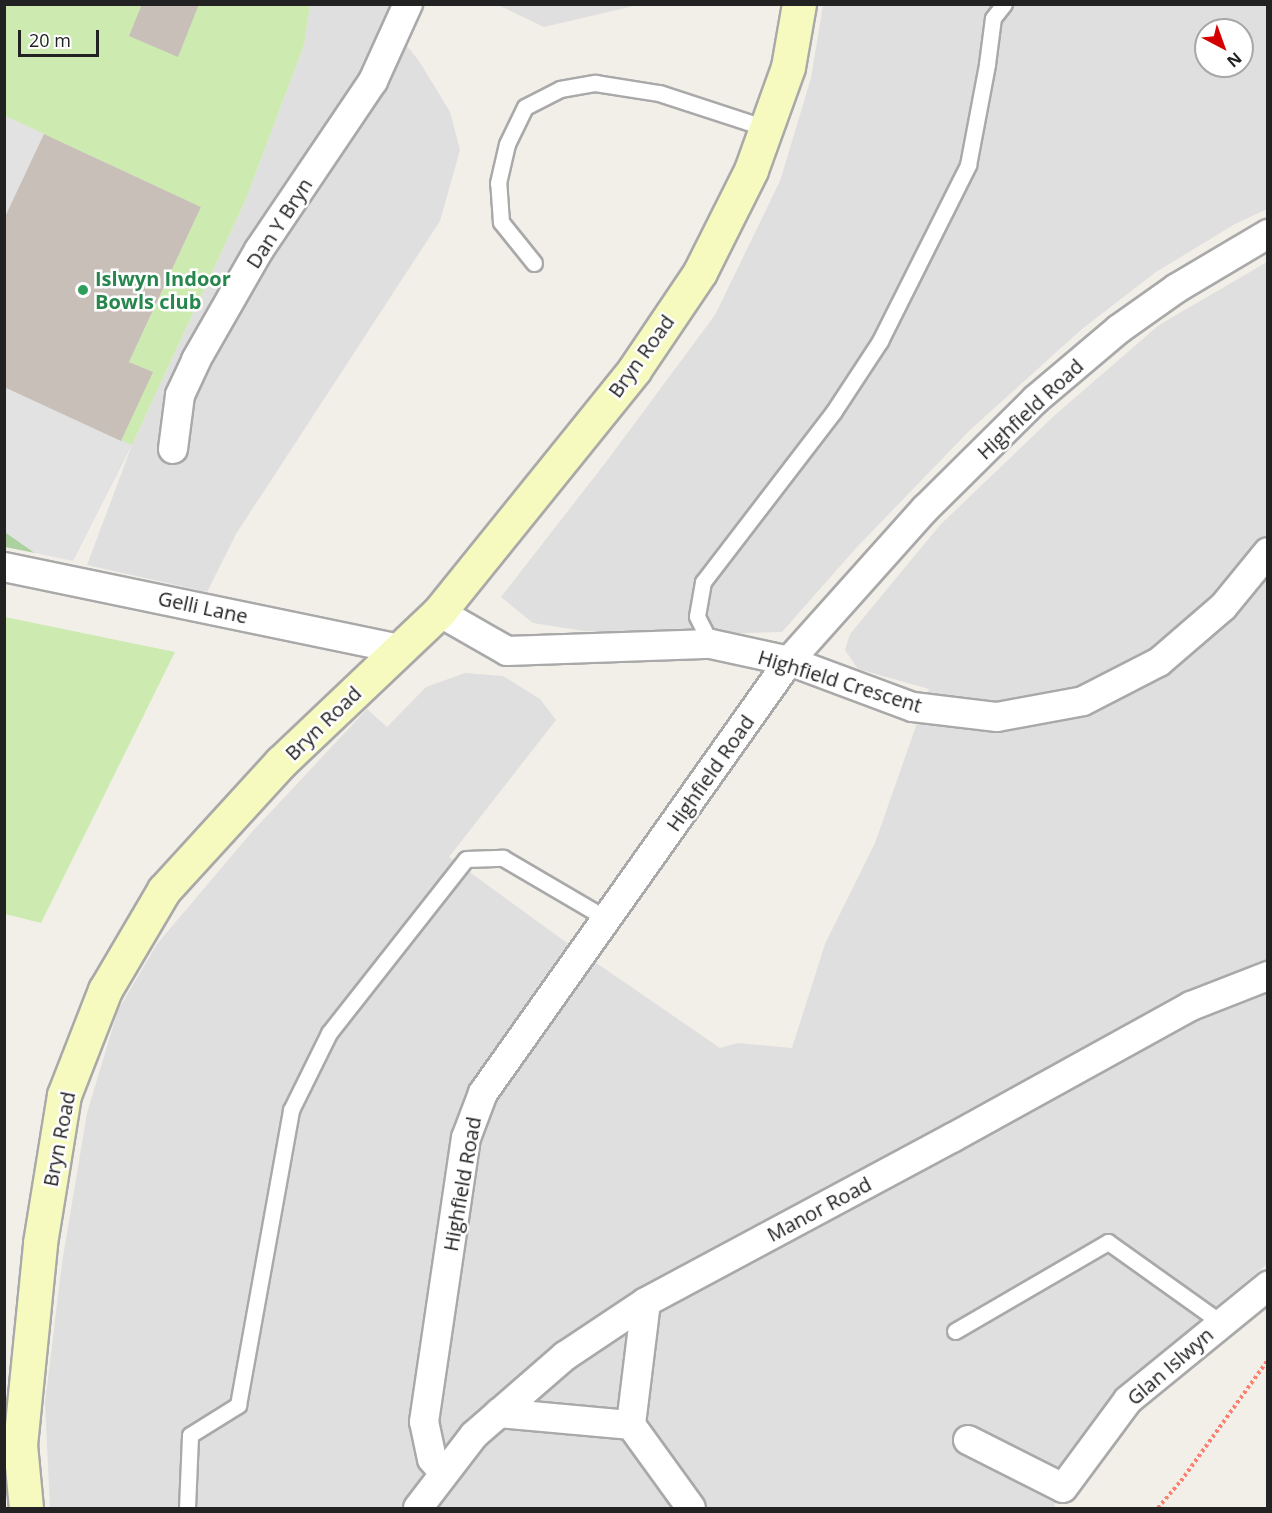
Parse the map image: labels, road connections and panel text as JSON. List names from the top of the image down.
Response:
{
  "streets": {
    "street": [
      "Dan Y Bryn",
      "Bryn Road",
      "Highfield Road",
      "Gelli Lane",
      "Highfield Crescent",
      "Manor Road",
      "Glan Islwyn"
    ]
  },
  "crossings": [
    ["Bryn Road", "Gelli Lane"],
    ["Bryn Road", "Highfield Crescent"],
    ["Highfield Road", "Highfield Crescent"],
    ["Highfield Road", "Manor Road"]
  ],
  "places": ["Islwyn Indoor Bowls club"],
  "scale_bar": "20 m",
  "north": "bottom right"
}
